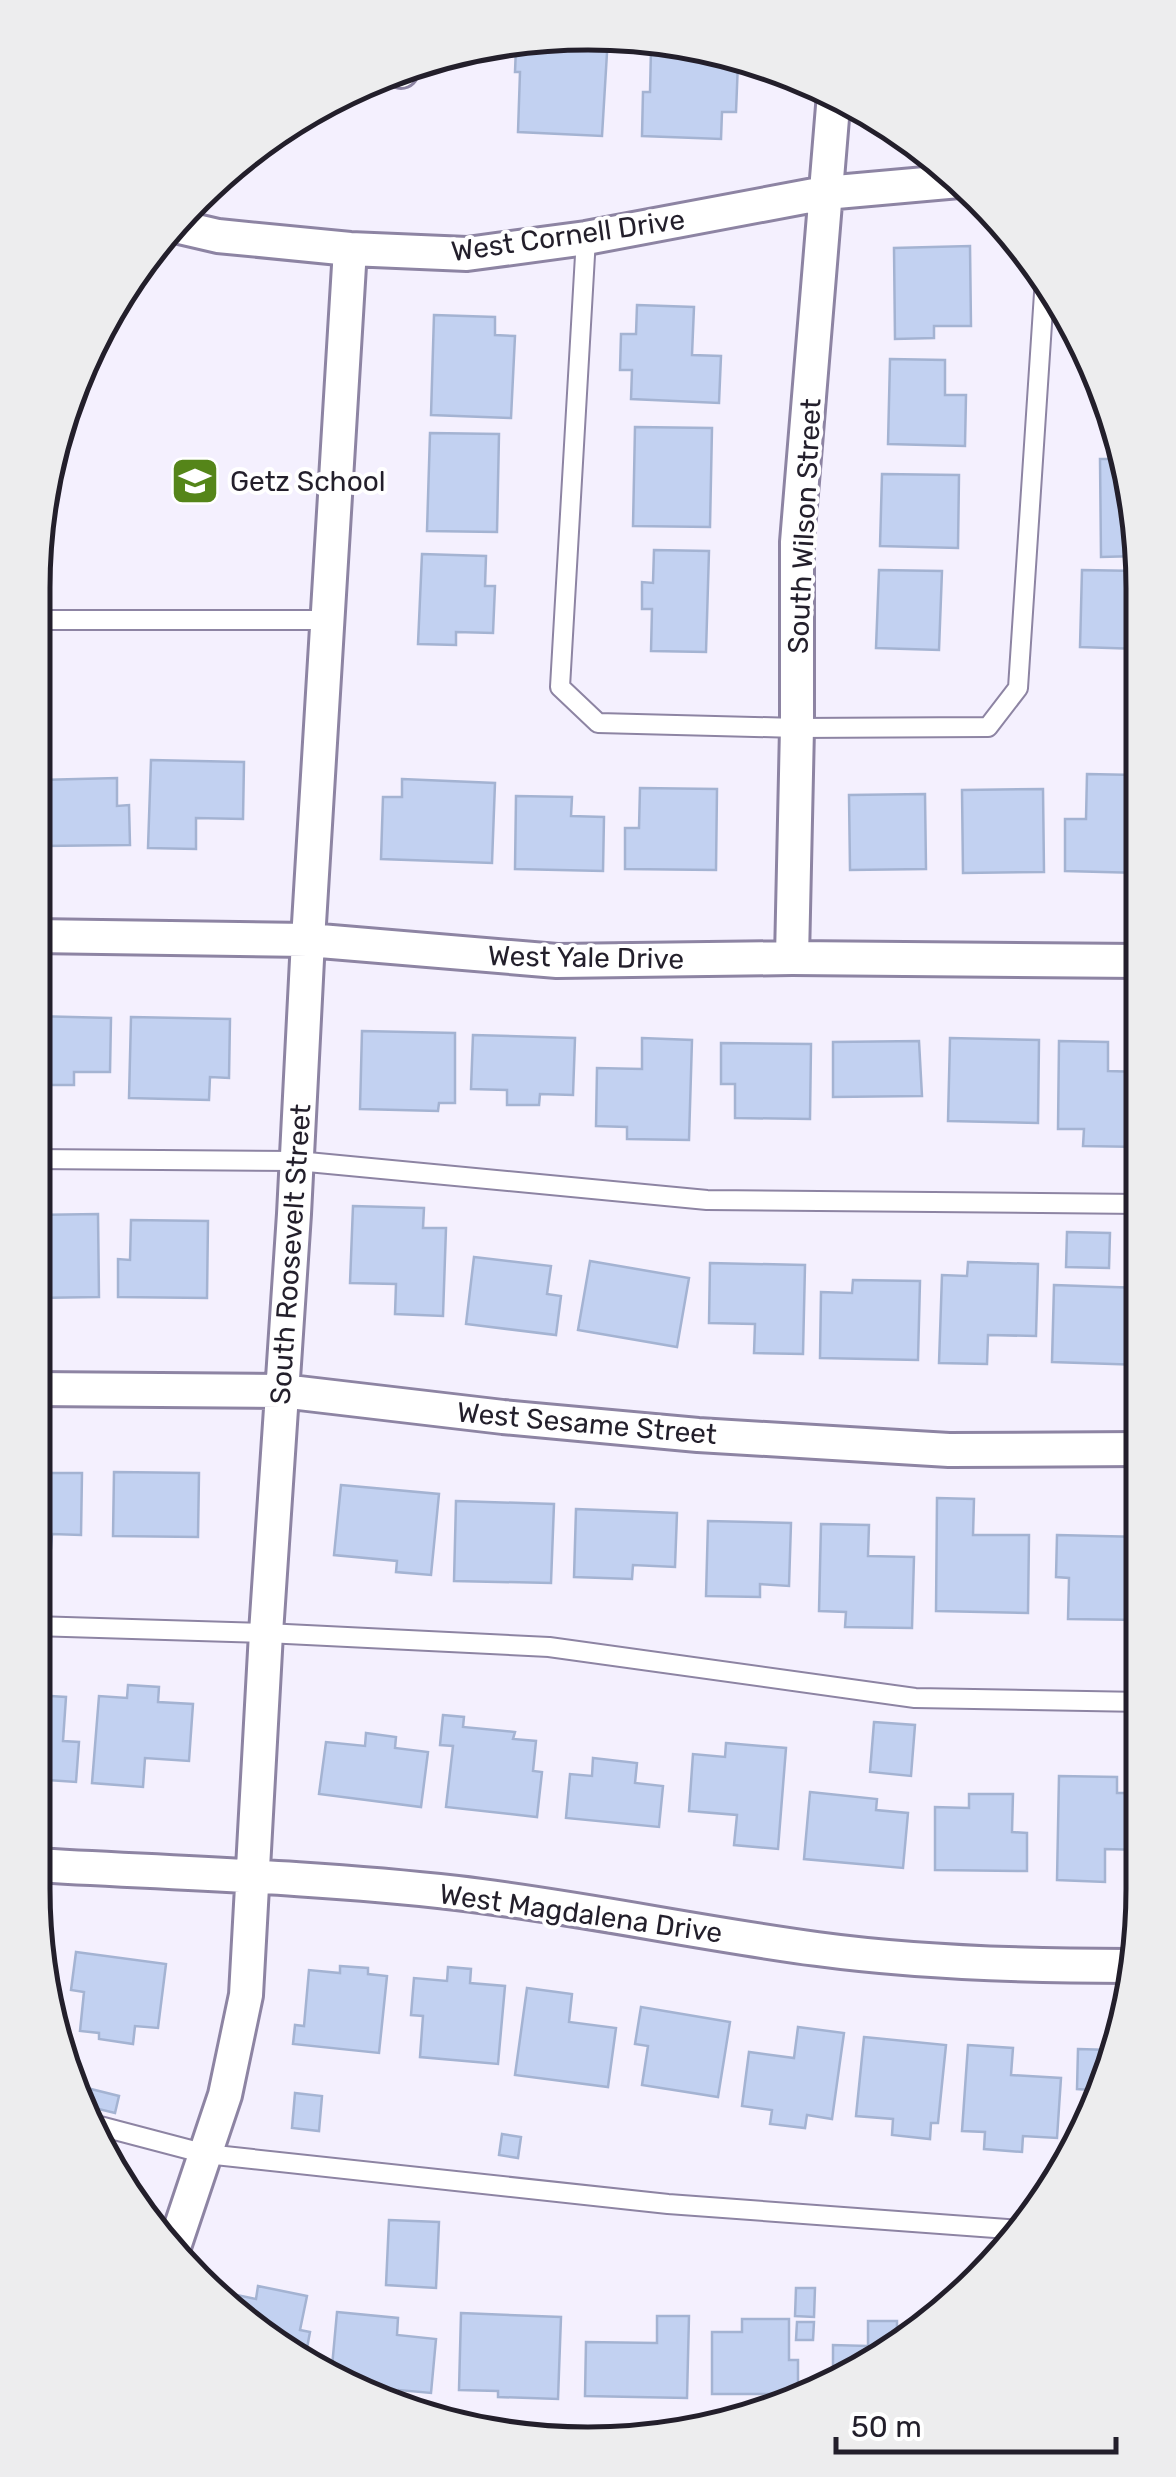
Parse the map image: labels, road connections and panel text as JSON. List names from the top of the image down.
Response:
{
  "streets": {
    "street": [
      "West Cornell Drive",
      "South Wilson Street",
      "West Yale Drive",
      "South Roosevelt Street",
      "West Sesame Street",
      "West Magdalena Drive"
    ]
  },
  "crossings": [
    ["West Cornell Drive", "South Wilson Street"],
    ["West Cornell Drive", "South Roosevelt Street"],
    ["South Wilson Street", "West Yale Drive"],
    ["West Yale Drive", "South Roosevelt Street"],
    ["South Roosevelt Street", "West Sesame Street"],
    ["South Roosevelt Street", "West Magdalena Drive"]
  ],
  "places": {
    "school or university": ["Getz School"]
  },
  "scale_bar": "50 m"
}
